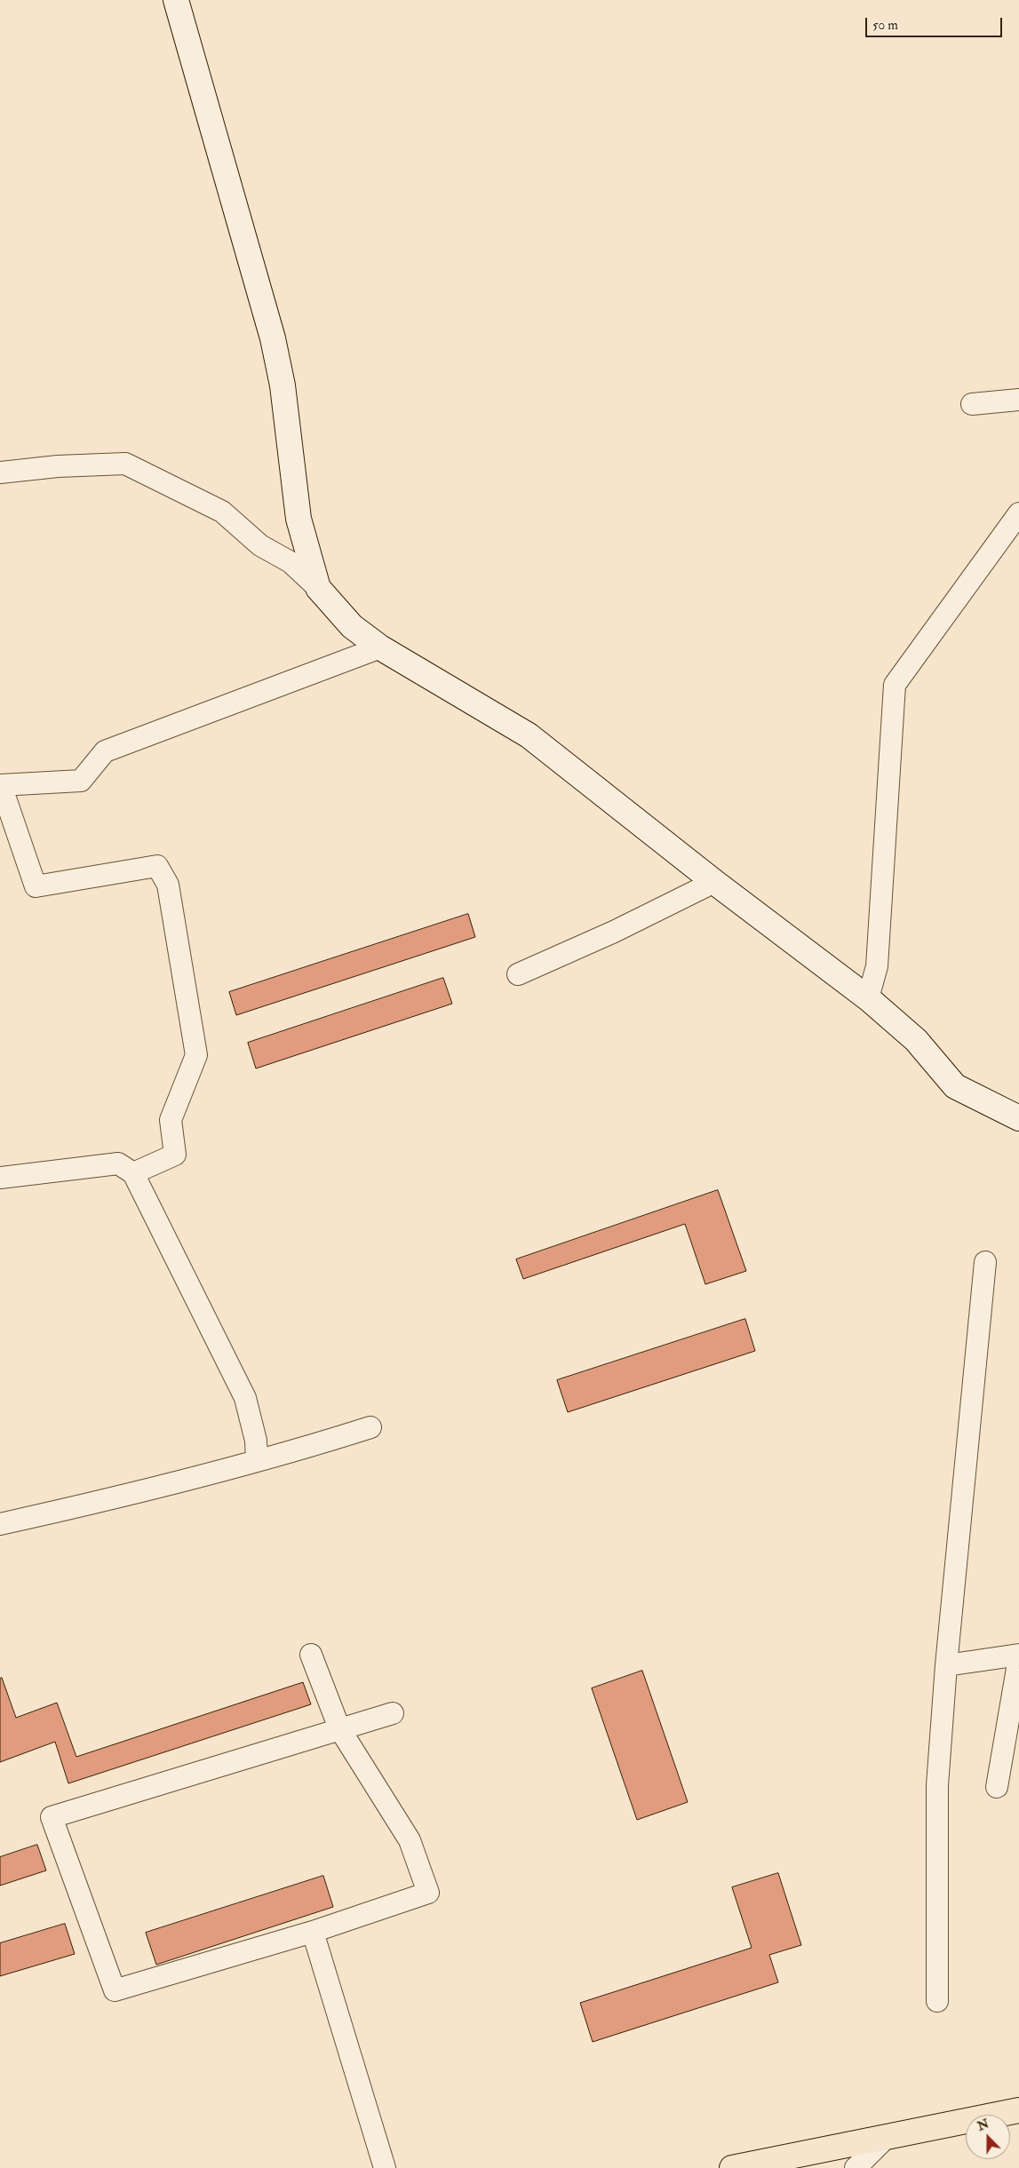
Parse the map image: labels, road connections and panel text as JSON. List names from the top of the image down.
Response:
{
  "scale_bar": "50 m",
  "north": "top"
}
